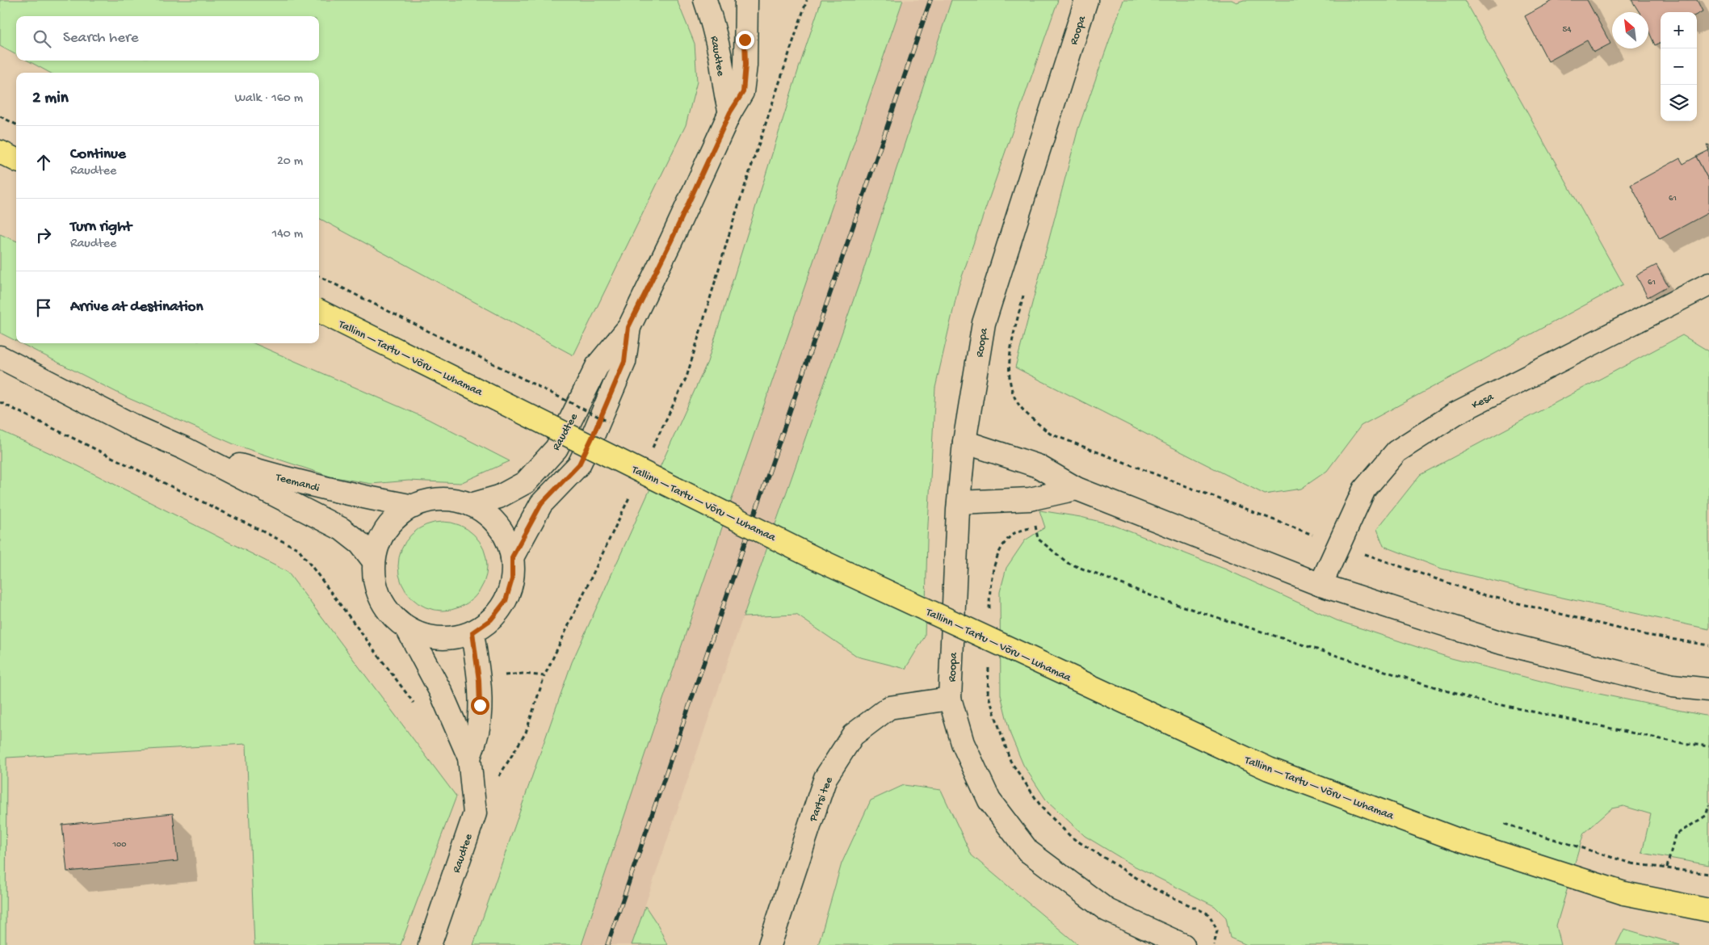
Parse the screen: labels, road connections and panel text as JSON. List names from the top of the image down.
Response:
{
  "streets": {
    "highway": ["Tallinn — Tartu — Võru — Luhamaa"],
    "street": [
      "Roopa",
      "Raudtee",
      "Kesa",
      "Teemandi",
      "Partsi tee"
    ]
  },
  "crossings": [
    ["Roopa", "Partsi tee"],
    ["Raudtee", "Teemandi"]
  ],
  "house_numbers": [
    "54",
    "61",
    "61",
    "100"
  ],
  "north": "top left",
  "page": {
    "map_buttons": ["+", "−"],
    "search": "Search here",
    "heading": ["2 min", "Walk · 160 m"],
    "list": [
      ["Continue", "Raudtee", "20 m"],
      ["Turn right", "Raudtee", "140 m"],
      "Arrive at destination"
    ]
  }
}
